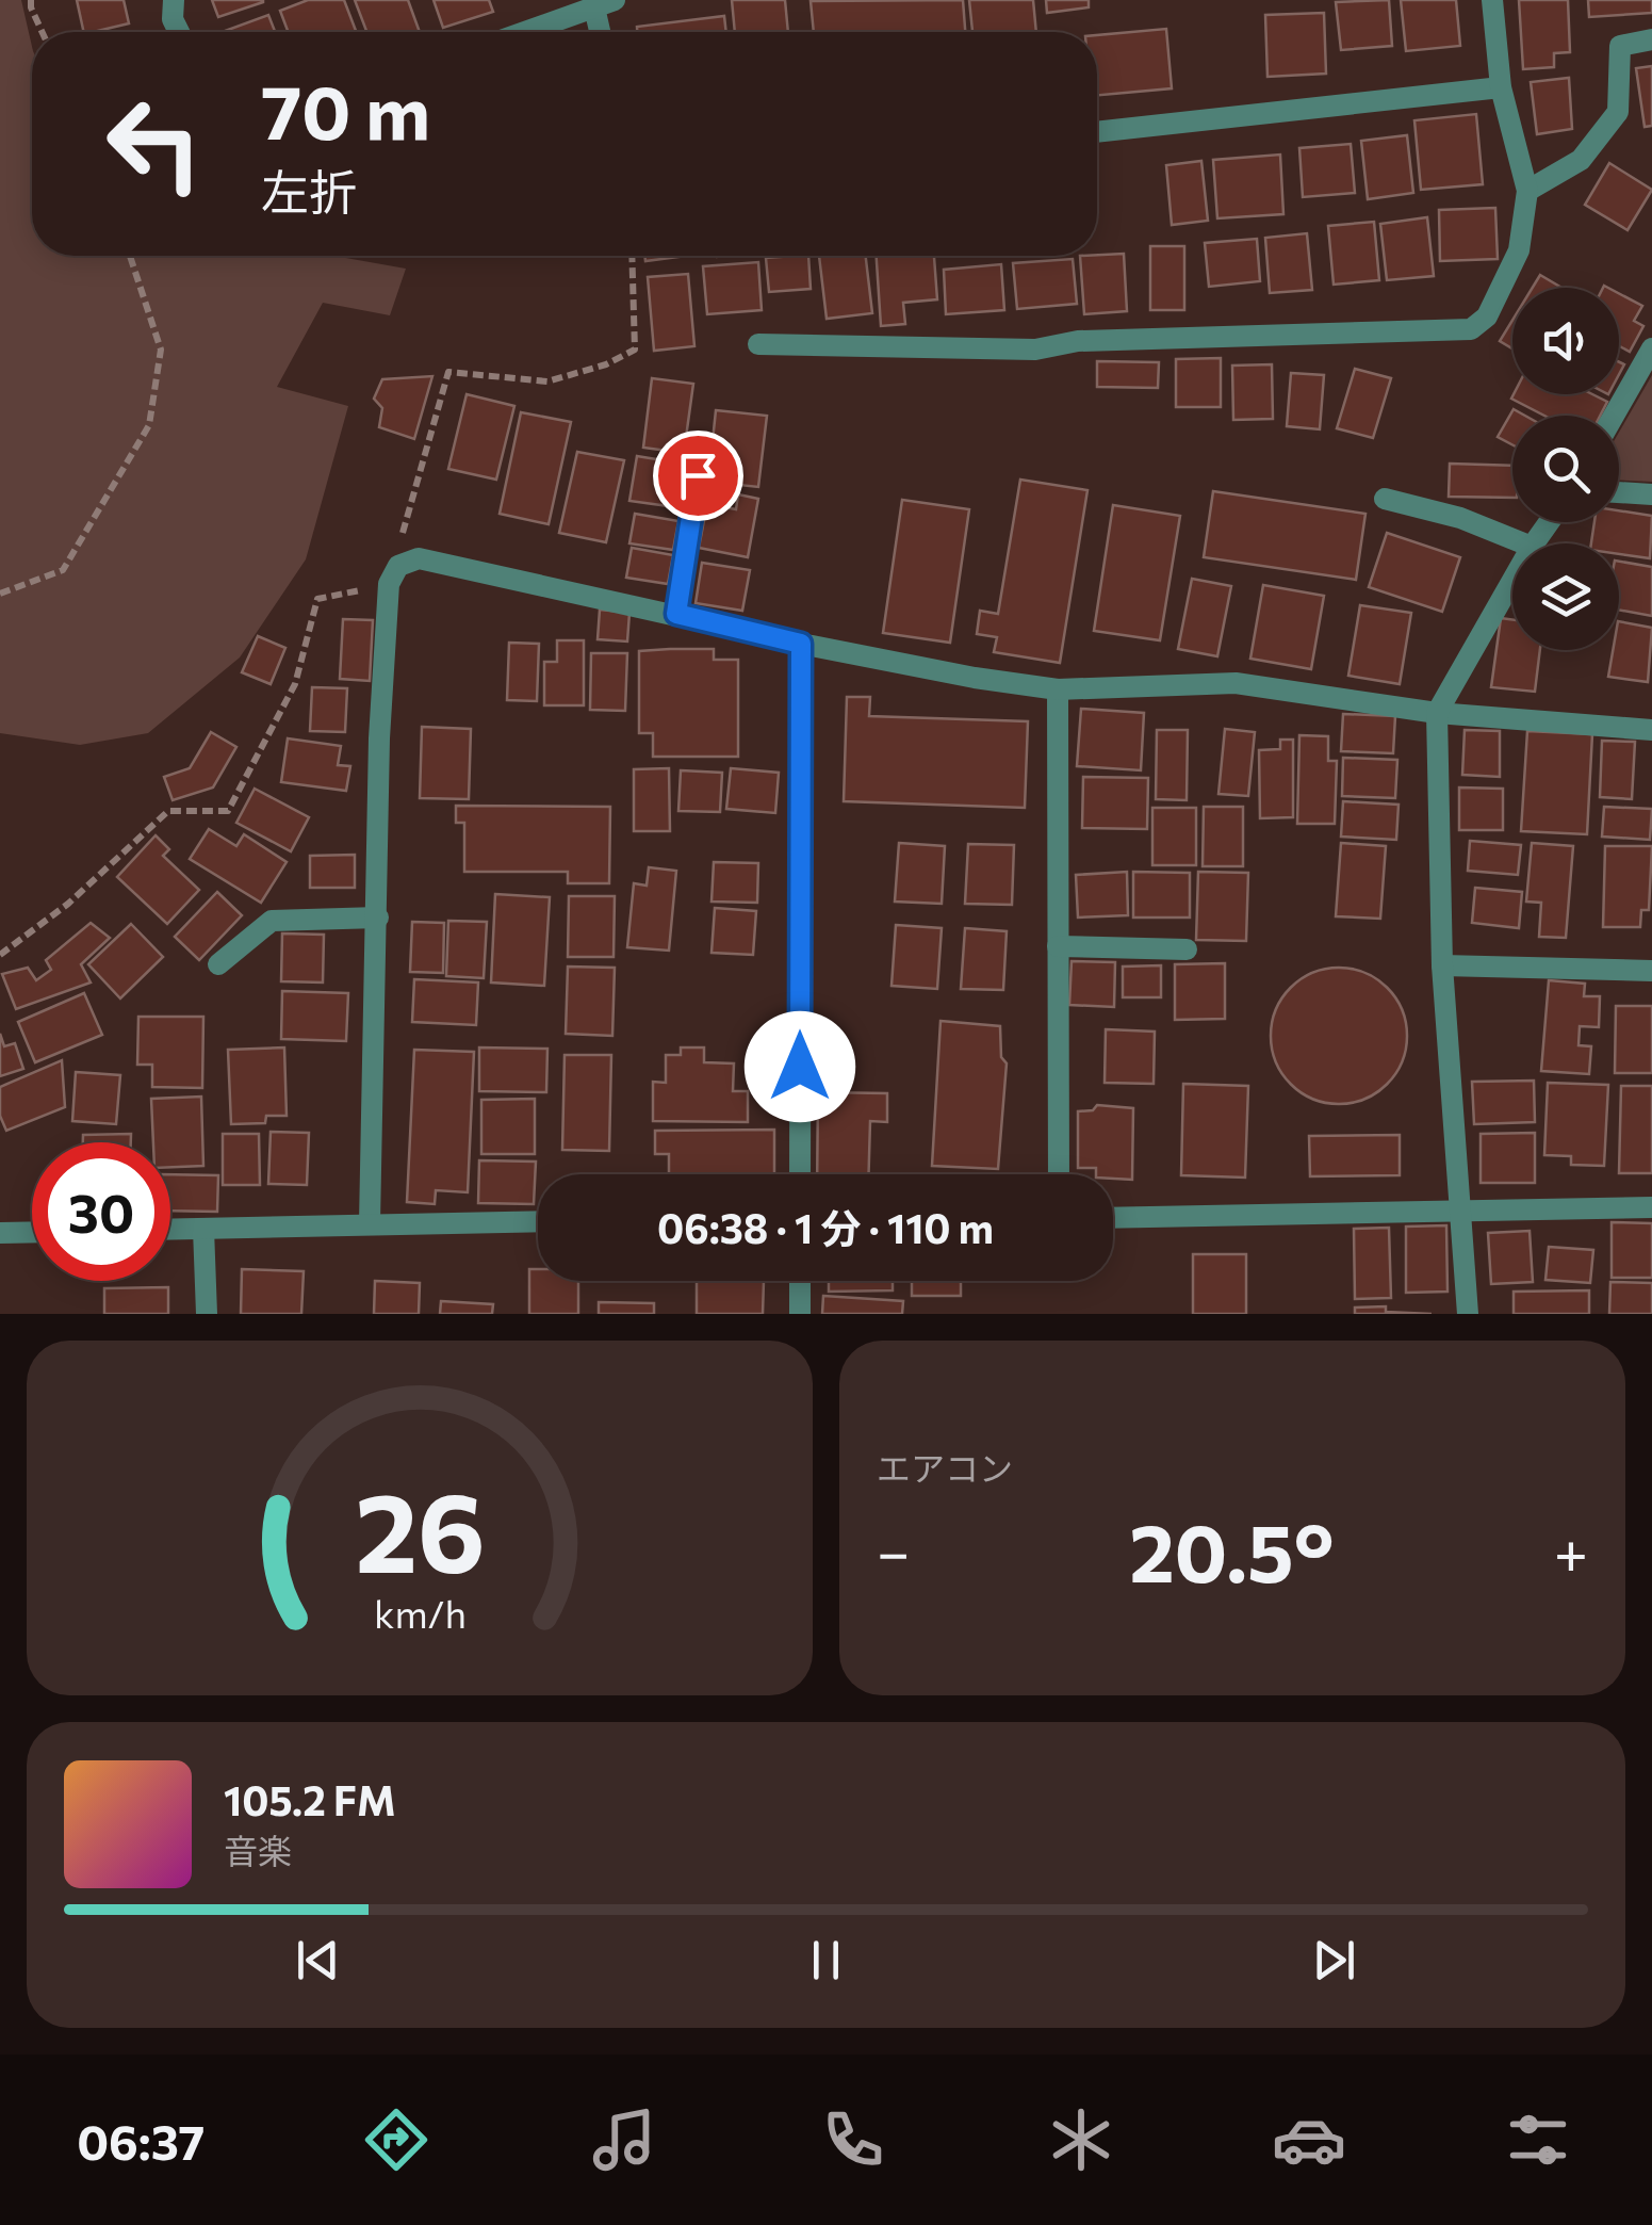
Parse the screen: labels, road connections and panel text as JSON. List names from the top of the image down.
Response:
{
  "page": {
    "turn": ["70 m", "左折"],
    "limit": "30",
    "trip": "06:38 · 1 分 · 110 m",
    "tile": "エアコン",
    "heat": ["−", "20.5°", "+"],
    "song": ["105.2 FM", "音楽"],
    "tabs": "06:37",
    "gauge": ["26", "km/h"]
  }
}
